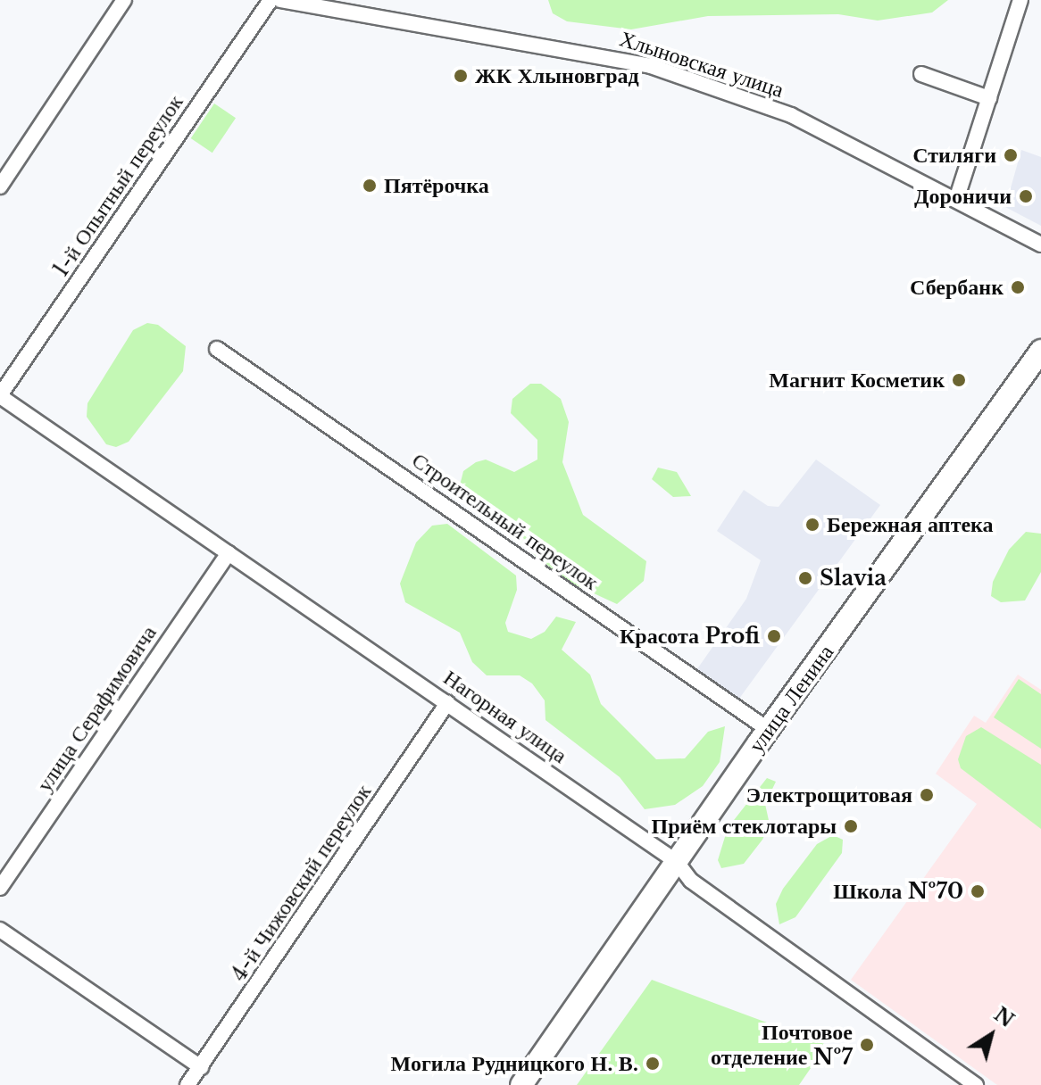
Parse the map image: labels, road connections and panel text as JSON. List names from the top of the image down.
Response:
{
  "streets": {
    "main road": ["улица Ленина"],
    "street": [
      "Хлыновская улица",
      "1-й Опытный переулок",
      "Строительный переулок",
      "улица Серафимовича",
      "Нагорная улица",
      "4-й Чижовский переулок"
    ]
  },
  "crossings": [
    ["1-й Опытный переулок", "Нагорная улица"],
    ["Строительный переулок", "улица Ленина"],
    ["улица Ленина", "Нагорная улица"],
    ["улица Серафимовича", "Нагорная улица"],
    ["Нагорная улица", "4-й Чижовский переулок"]
  ],
  "places": [
    "ЖК Хлыновград",
    "Стиляги",
    "Пятёрочка",
    "Дороничи",
    "Сбербанк",
    "Магнит Косметик",
    "Бережная аптека",
    "Slavia",
    "Красота Profi",
    "Электрощитовая",
    "Приём стеклотары",
    "Школа №70",
    "Почтовое отделение №7",
    "Могила Рудницкого Н. В."
  ],
  "north": "top right"
}
